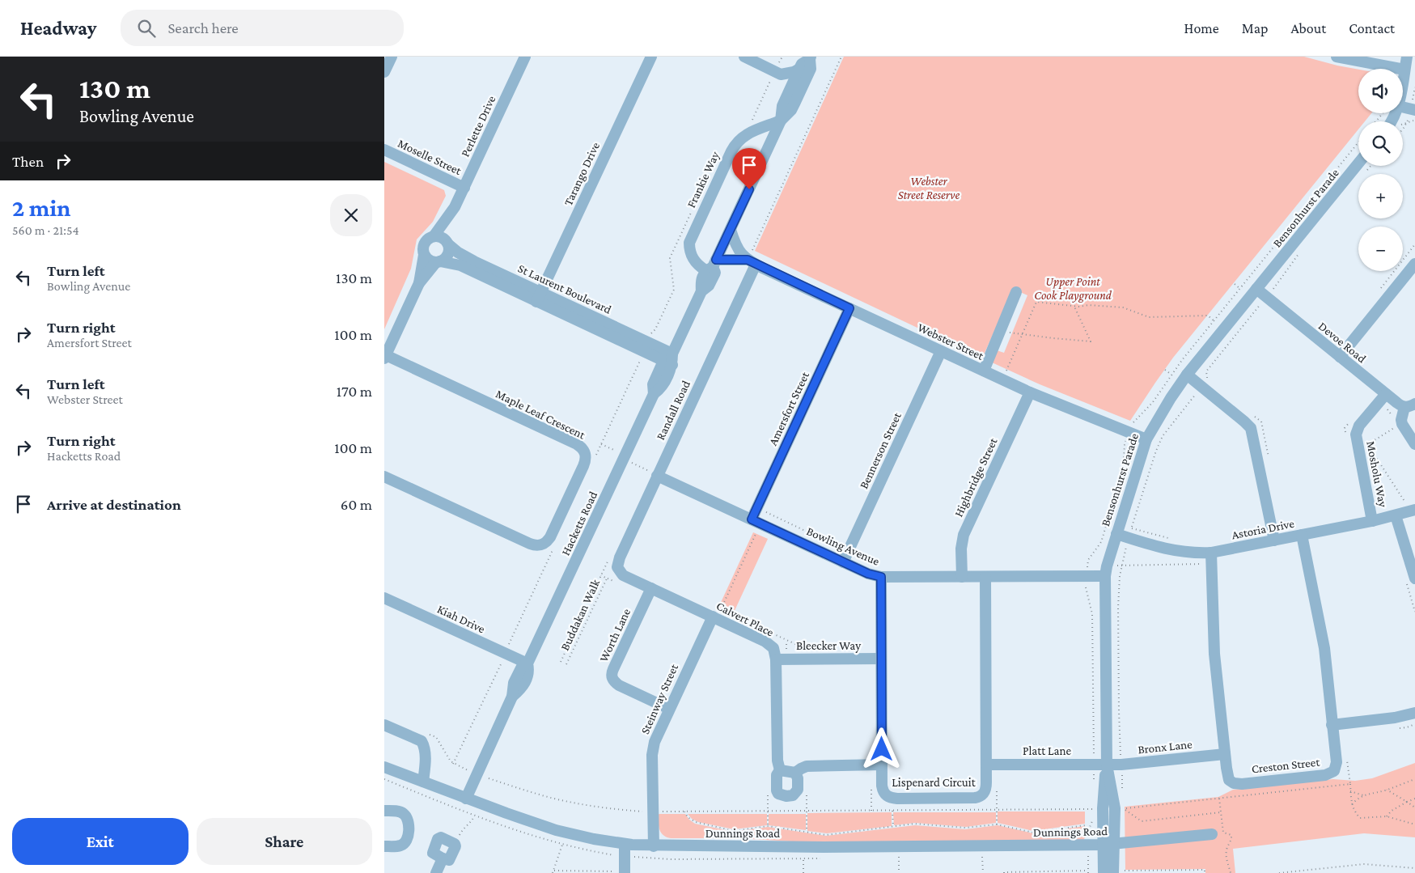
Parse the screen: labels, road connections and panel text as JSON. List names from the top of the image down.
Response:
{
  "streets": {
    "street": [
      "Perlette Drive",
      "Moselle Street",
      "Tarango Drive",
      "Frankie Way",
      "Bensonhurst Parade",
      "St Laurent Boulevard",
      "Webster Street",
      "Devoe Road",
      "Amersfort Street",
      "Randall Road",
      "Maple Leaf Crescent",
      "Bennerson Street",
      "Mosholu Way",
      "Highbridge Street",
      "Hacketts Road",
      "Astoria Drive",
      "Bowling Avenue",
      "Kiah Drive",
      "Calvert Place",
      "Worth Lane",
      "Bleecker Way",
      "Steinway Street",
      "Bronx Lane",
      "Platt Lane",
      "Creston Street",
      "Lispenard Circuit",
      "Dunnings Road"
    ],
    "path": ["Buddakan Walk"]
  },
  "crossings": [
    ["Perlette Drive", "Moselle Street"],
    ["Perlette Drive", "St Laurent Boulevard"],
    ["Tarango Drive", "St Laurent Boulevard"],
    ["Frankie Way", "Webster Street"],
    ["Frankie Way", "Hacketts Road"],
    ["Bensonhurst Parade", "Webster Street"],
    ["Bensonhurst Parade", "Devoe Road"],
    ["Bensonhurst Parade", "Astoria Drive"],
    ["Bensonhurst Parade", "Bowling Avenue"],
    ["Bensonhurst Parade", "Bronx Lane"],
    ["Bensonhurst Parade", "Platt Lane"],
    ["Bensonhurst Parade", "Dunnings Road"],
    ["St Laurent Boulevard", "Hacketts Road"],
    ["Webster Street", "Amersfort Street"],
    ["Webster Street", "Randall Road"],
    ["Webster Street", "Bennerson Street"],
    ["Webster Street", "Highbridge Street"],
    ["Webster Street", "Hacketts Road"],
    ["Devoe Road", "Mosholu Way"],
    ["Amersfort Street", "Bowling Avenue"],
    ["Randall Road", "Bowling Avenue"],
    ["Randall Road", "Calvert Place"],
    ["Bennerson Street", "Bowling Avenue"],
    ["Mosholu Way", "Astoria Drive"],
    ["Highbridge Street", "Bowling Avenue"],
    ["Hacketts Road", "Kiah Drive"],
    ["Hacketts Road", "Dunnings Road"],
    ["Astoria Drive", "Creston Street"],
    ["Bowling Avenue", "Lispenard Circuit"],
    ["Calvert Place", "Worth Lane"],
    ["Calvert Place", "Bleecker Way"],
    ["Calvert Place", "Steinway Street"],
    ["Worth Lane", "Steinway Street"],
    ["Bleecker Way", "Lispenard Circuit"],
    ["Steinway Street", "Dunnings Road"],
    ["Bronx Lane", "Platt Lane"],
    ["Bronx Lane", "Creston Street"],
    ["Platt Lane", "Lispenard Circuit"]
  ],
  "parks": ["Webster Street Reserve", "Upper Point Cook Playground"],
  "page": {
    "header": "Headway",
    "search": "Search here",
    "nav": [
      "Home",
      "Map",
      "About",
      "Contact"
    ],
    "turn": ["130 m", "Bowling Avenue"],
    "map_buttons": ["+", "−"],
    "then": "Then",
    "heading": ["2 min", "560 m · 21:54"],
    "list": [
      {
        "name": "Turn left",
        "note": "Bowling Avenue",
        "value": "130 m"
      },
      {
        "name": "Turn right",
        "note": "Amersfort Street",
        "value": "100 m"
      },
      {
        "name": "Turn left",
        "note": "Webster Street",
        "value": "170 m"
      },
      {
        "name": "Turn right",
        "note": "Hacketts Road",
        "value": "100 m"
      },
      {
        "name": "Arrive at destination",
        "value": "60 m"
      }
    ],
    "buttons": ["Exit", "Share"]
  }
}
